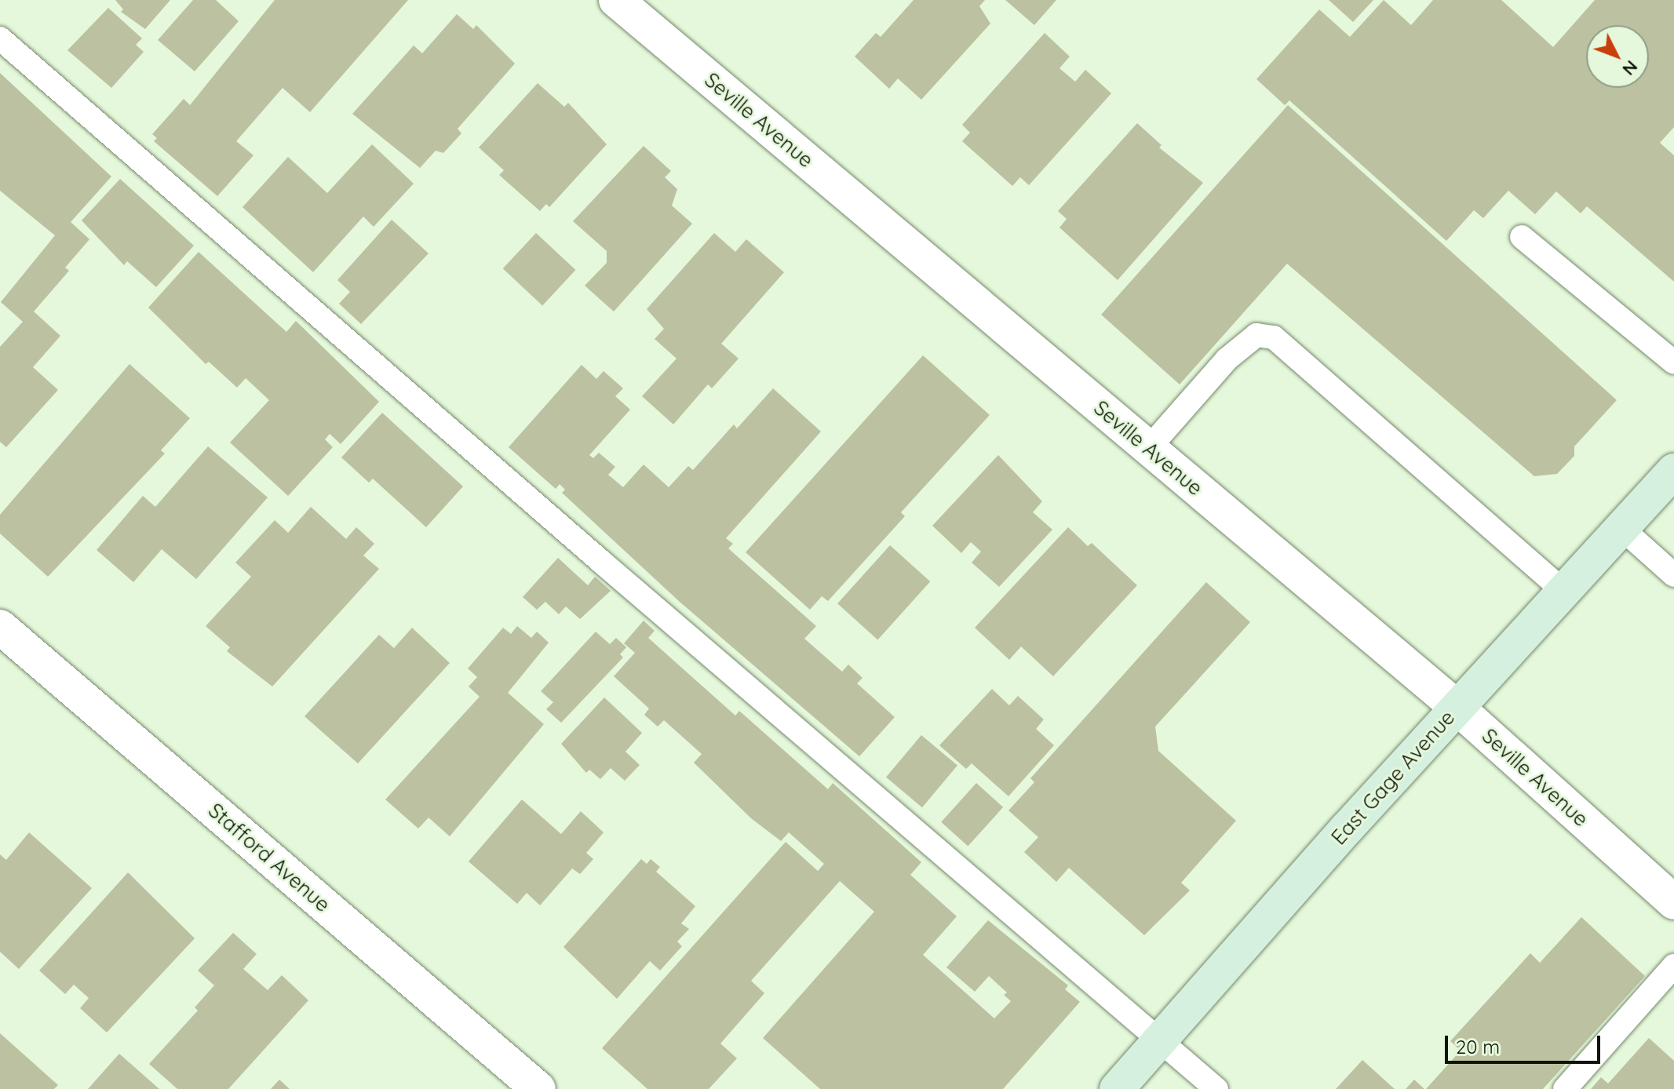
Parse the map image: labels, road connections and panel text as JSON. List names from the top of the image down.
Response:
{
  "streets": {
    "main road": ["East Gage Avenue"],
    "street": ["Seville Avenue", "Stafford Avenue"]
  },
  "crossings": [
    ["Seville Avenue", "East Gage Avenue"]
  ],
  "scale_bar": "20 m",
  "north": "bottom right"
}
